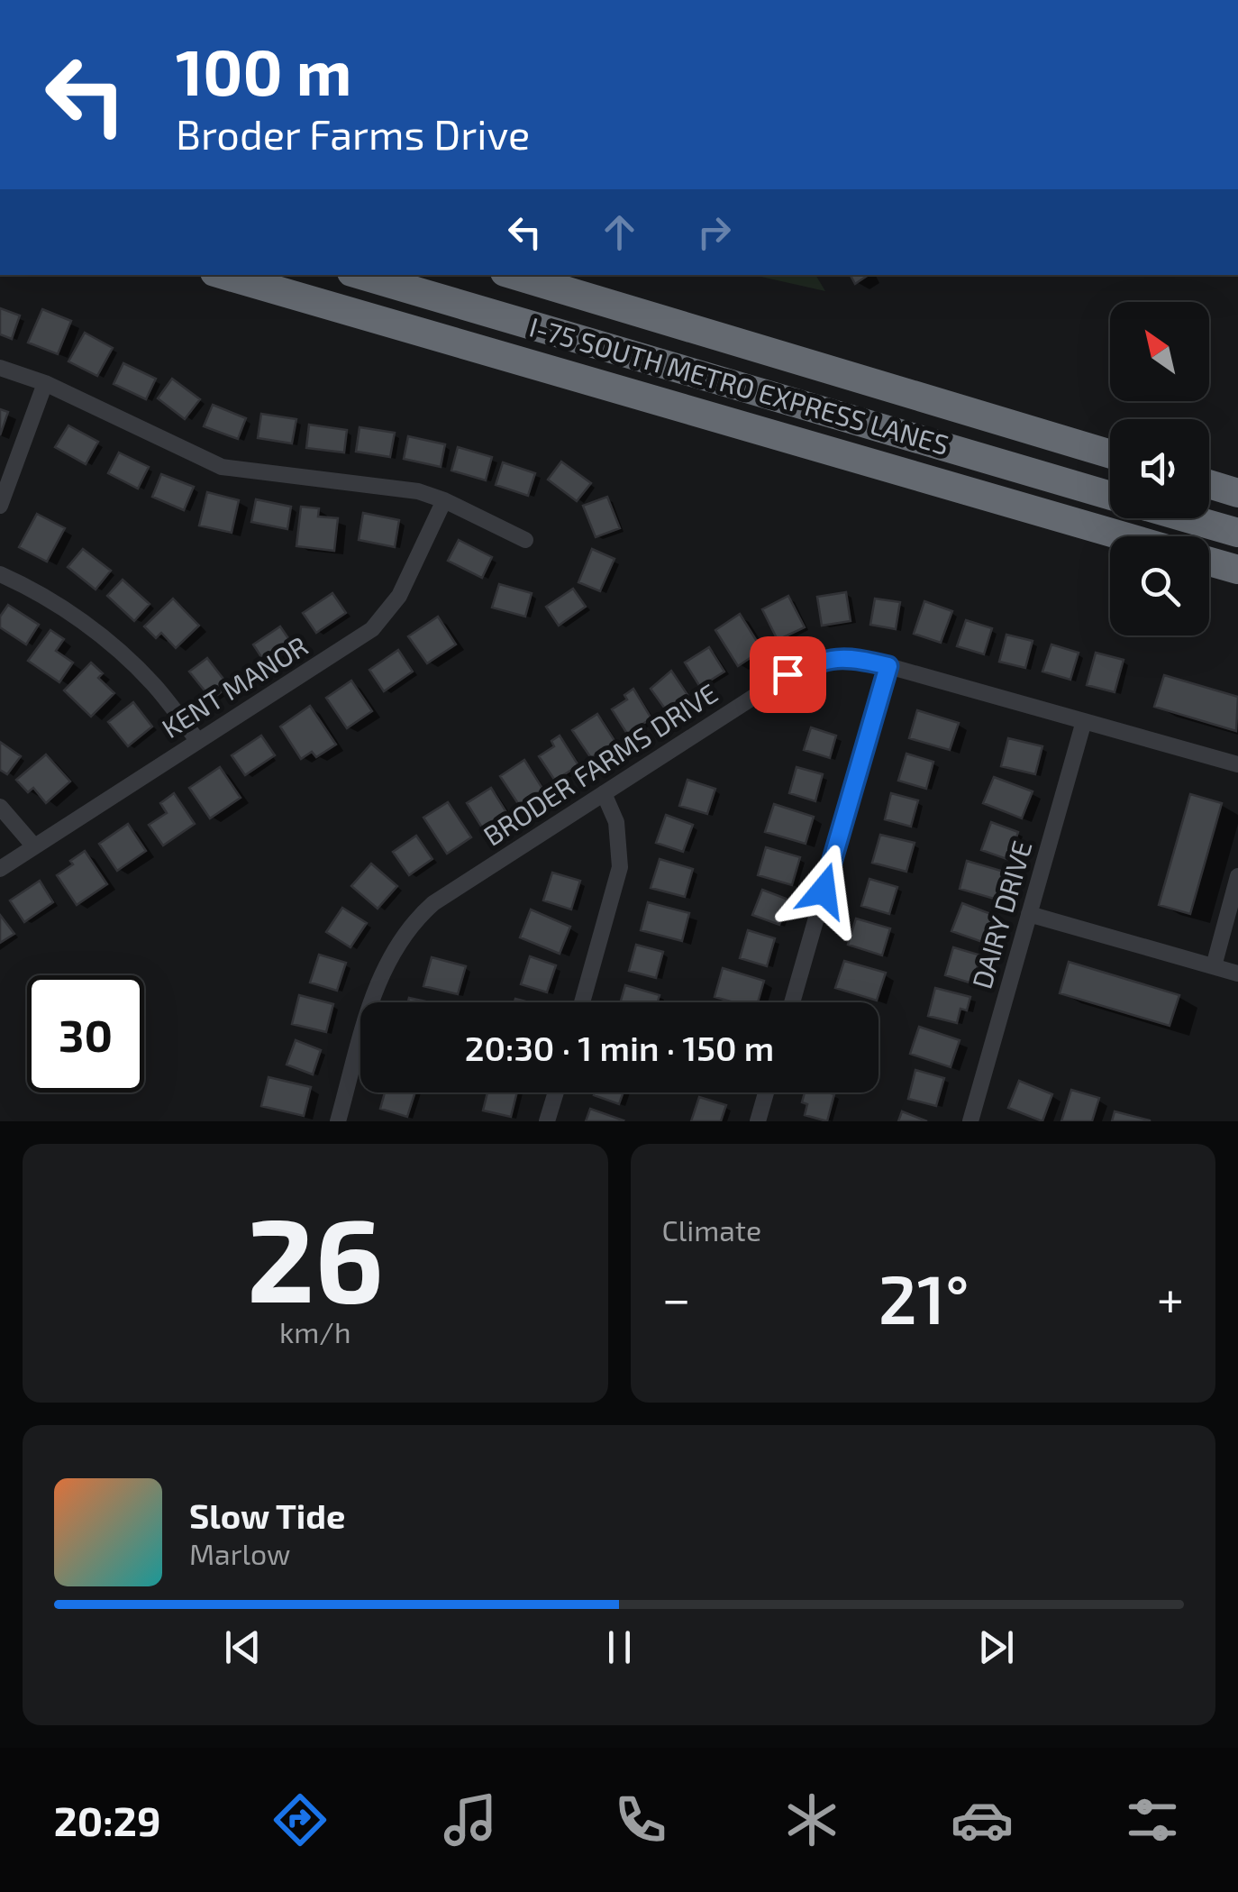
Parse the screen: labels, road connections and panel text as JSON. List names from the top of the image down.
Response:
{
  "streets": {
    "highway": ["I-75 SOUTH METRO EXPRESS LANES"],
    "street": ["KENT MANOR", "BRODER FARMS DRIVE", "DAIRY DRIVE"]
  },
  "crossings": [
    ["BRODER FARMS DRIVE", "DAIRY DRIVE"]
  ],
  "north": "top left",
  "page": {
    "turn": ["100 m", "Broder Farms Drive"],
    "limit": "30",
    "trip": "20:30 · 1 min · 150 m",
    "tile": [
      ["26", "km/h"],
      "Climate"
    ],
    "heat": ["−", "21°", "+"],
    "song": ["Slow Tide", "Marlow"],
    "tabs": "20:29"
  }
}
